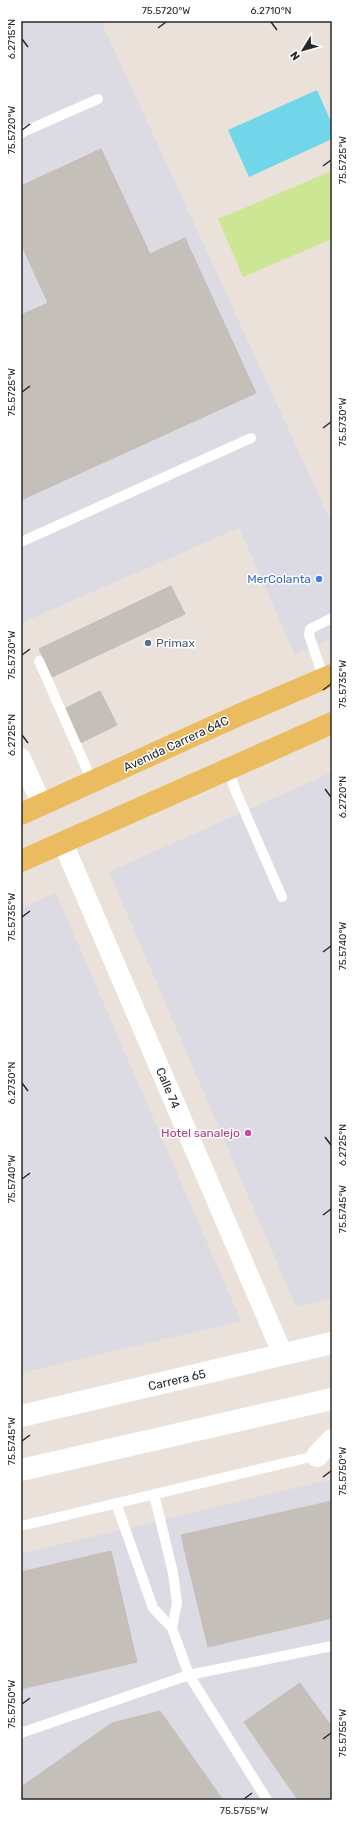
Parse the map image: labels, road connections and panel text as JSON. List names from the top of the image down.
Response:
{
  "streets": {
    "main road": ["Avenida Carrera 64C", "Carrera 65"],
    "street": ["Calle 74"]
  },
  "crossings": [
    ["Calle 74", "Carrera 65"]
  ],
  "places": ["MerColanta", "Primax", "Hotel sanalejo"],
  "north": "bottom left",
  "coordinates": [
    "75.5720°W",
    "6.2710°N",
    "6.2715°N",
    "75.5725°W",
    "75.5730°W",
    "75.5735°W",
    "6.2725°N",
    "6.2720°N",
    "75.5740°W",
    "6.2730°N",
    "75.5745°W",
    "75.5750°W",
    "75.5755°W"
  ]
}
